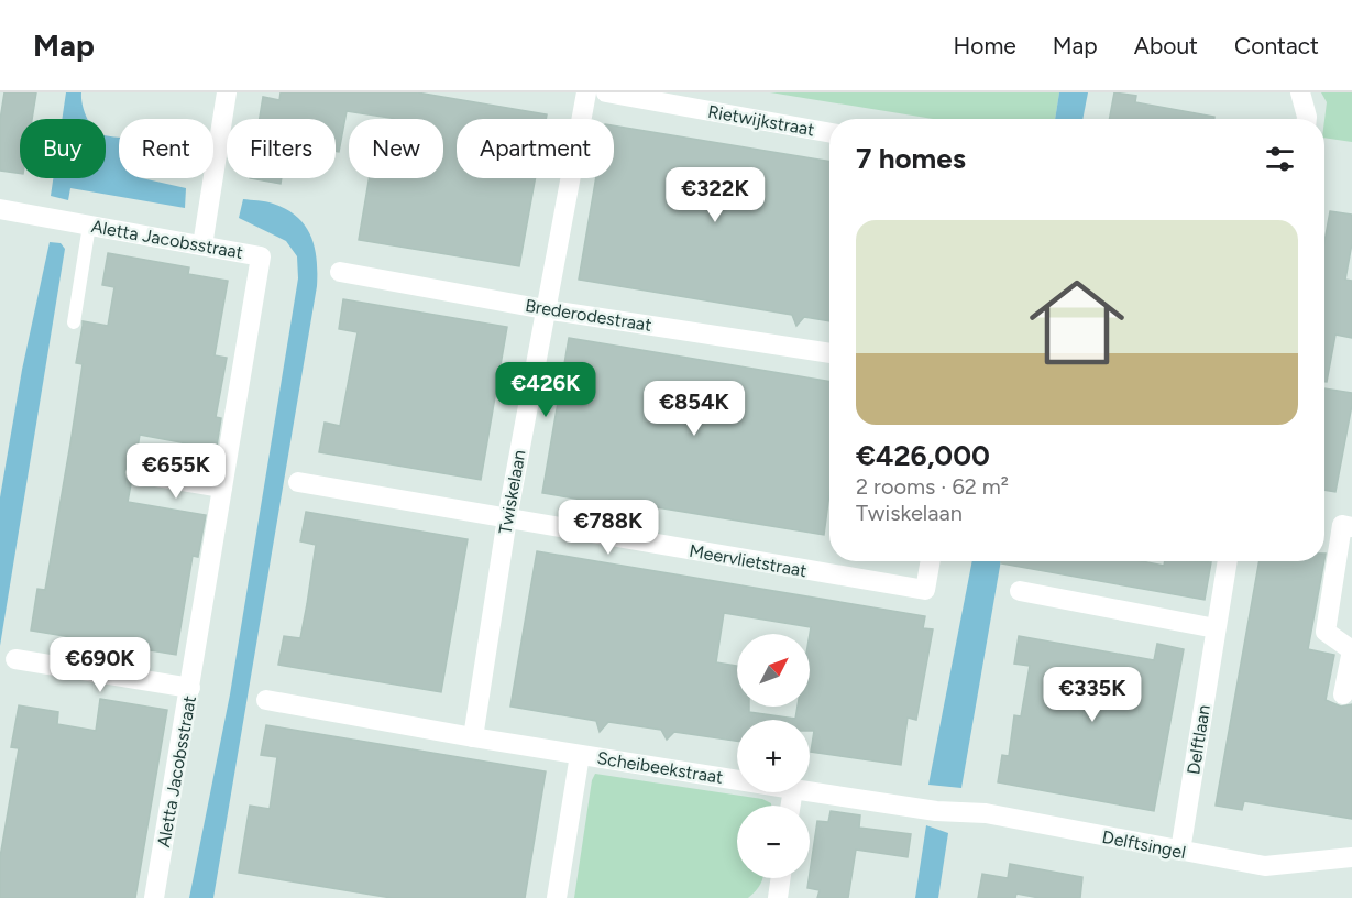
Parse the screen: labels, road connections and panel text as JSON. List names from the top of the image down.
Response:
{
  "streets": {
    "street": [
      "Rietwijkstraat",
      "Aletta Jacobsstraat",
      "Brederodestraat",
      "Twiskelaan",
      "Meervlietstraat",
      "Delftlaan",
      "Scheibeekstraat",
      "Delftsingel"
    ]
  },
  "crossings": [
    ["Brederodestraat", "Twiskelaan"],
    ["Twiskelaan", "Meervlietstraat"],
    ["Twiskelaan", "Scheibeekstraat"],
    ["Delftlaan", "Delftsingel"],
    ["Scheibeekstraat", "Delftsingel"]
  ],
  "north": "top right",
  "page": {
    "header": "Map",
    "nav": [
      "Home",
      "Map",
      "About",
      "Contact"
    ],
    "chip": [
      "Buy",
      "Rent",
      "Filters",
      "New",
      "Apartment"
    ],
    "heading": "7 homes",
    "price": [
      "€322K",
      "€426K",
      "€854K",
      "€655K",
      "€788K",
      "€690K",
      "€335K"
    ],
    "list": [
      {
        "name": "€426,000",
        "note": "2 rooms · 62 m² · Twiskelaan"
      }
    ],
    "map_buttons": ["+", "−"]
  }
}
